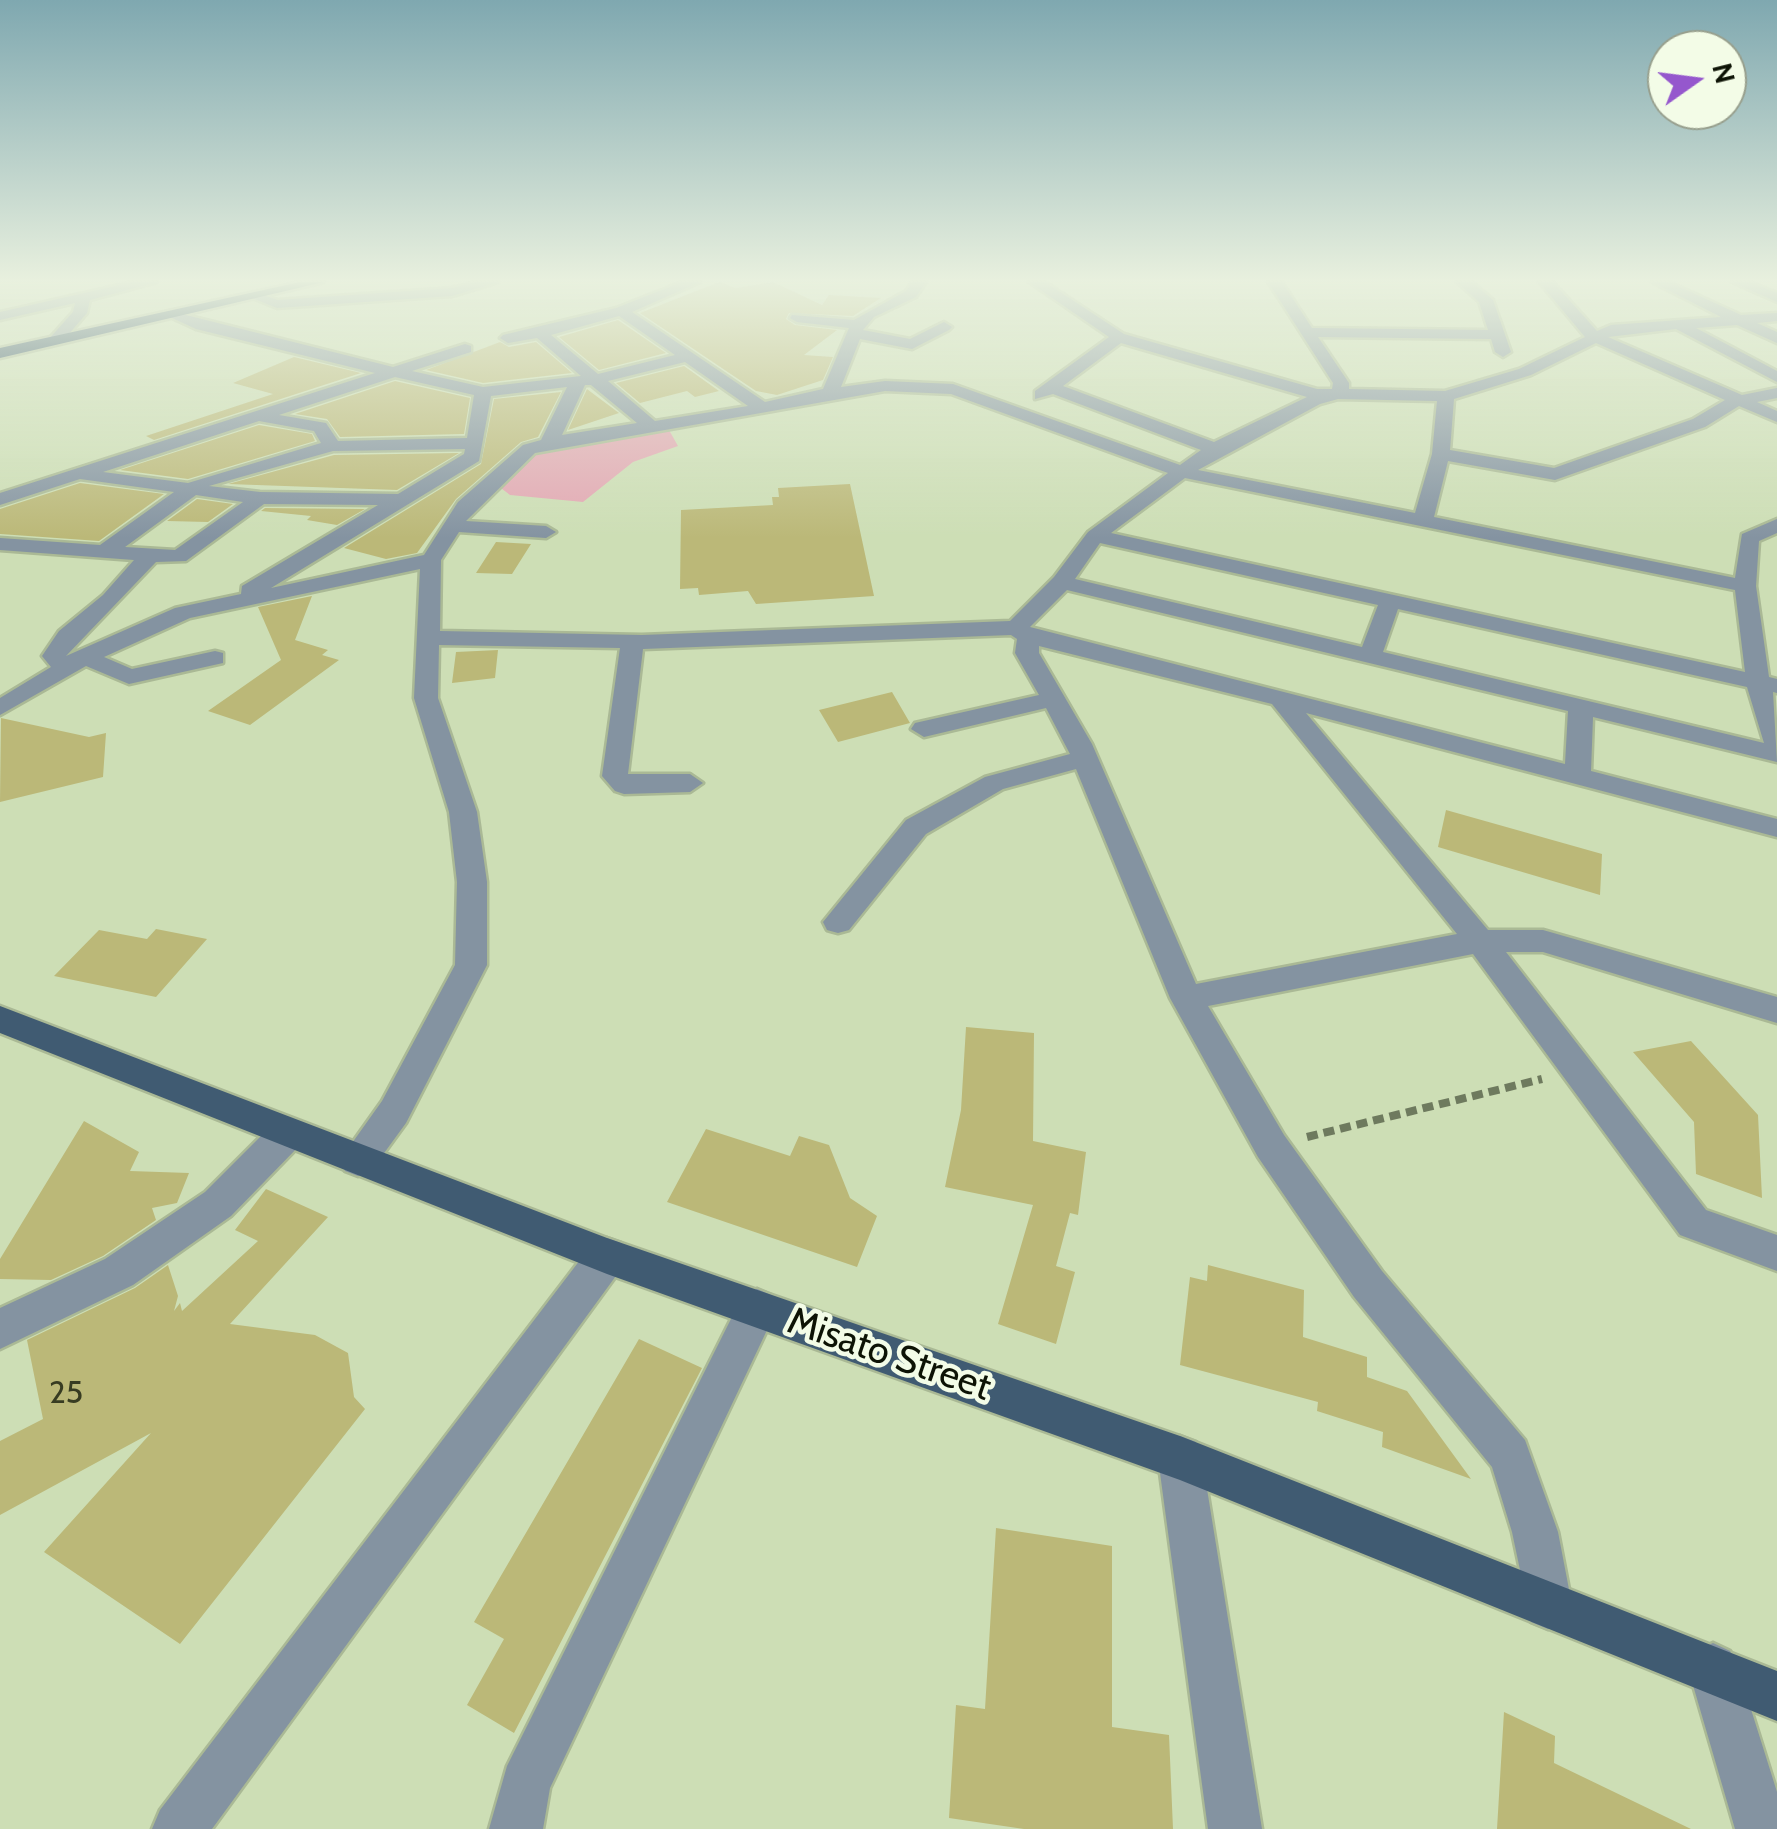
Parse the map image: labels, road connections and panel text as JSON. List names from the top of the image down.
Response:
{
  "streets": {
    "main road": ["Misato Street"]
  },
  "house_numbers": ["25"],
  "north": "right"
}
